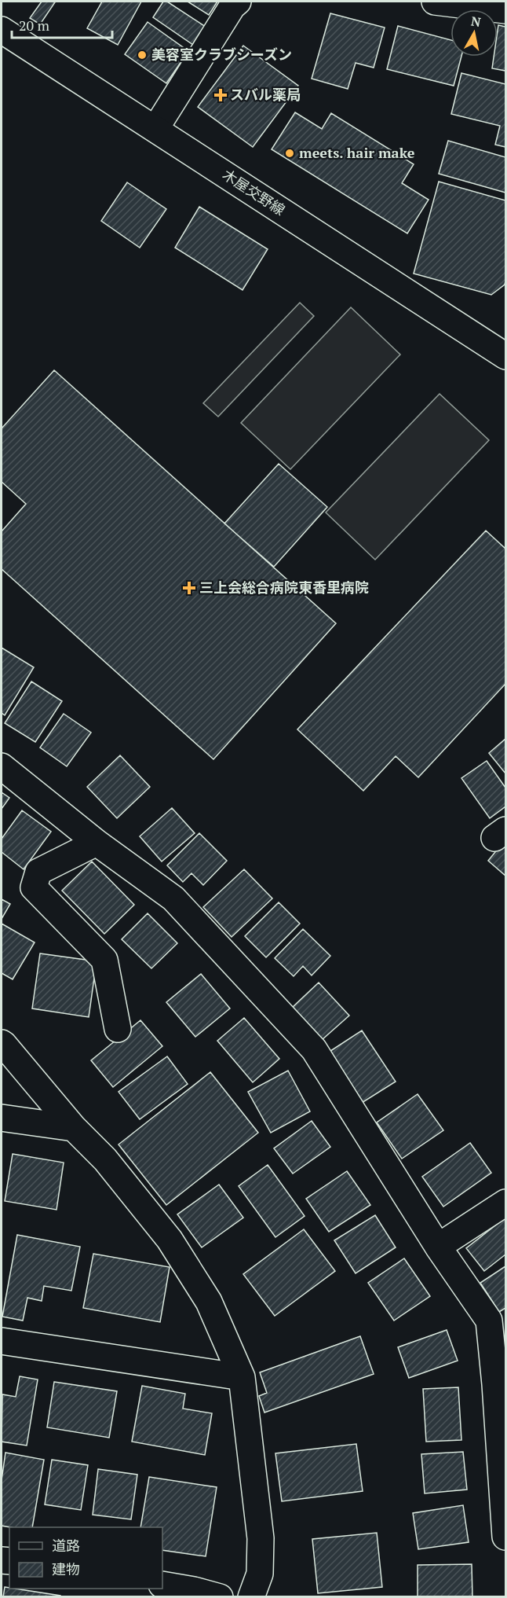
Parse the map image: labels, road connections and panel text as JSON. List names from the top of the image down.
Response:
{
  "streets": {
    "street": ["木屋交野線"]
  },
  "places": {
    "other": ["美容室クラブシーズン", "meets. hair make"],
    "health": ["スバル薬局", "三上会総合病院東香里病院"]
  },
  "legend": ["道路", "建物"],
  "scale_bar": "20 m",
  "north": "top"
}
